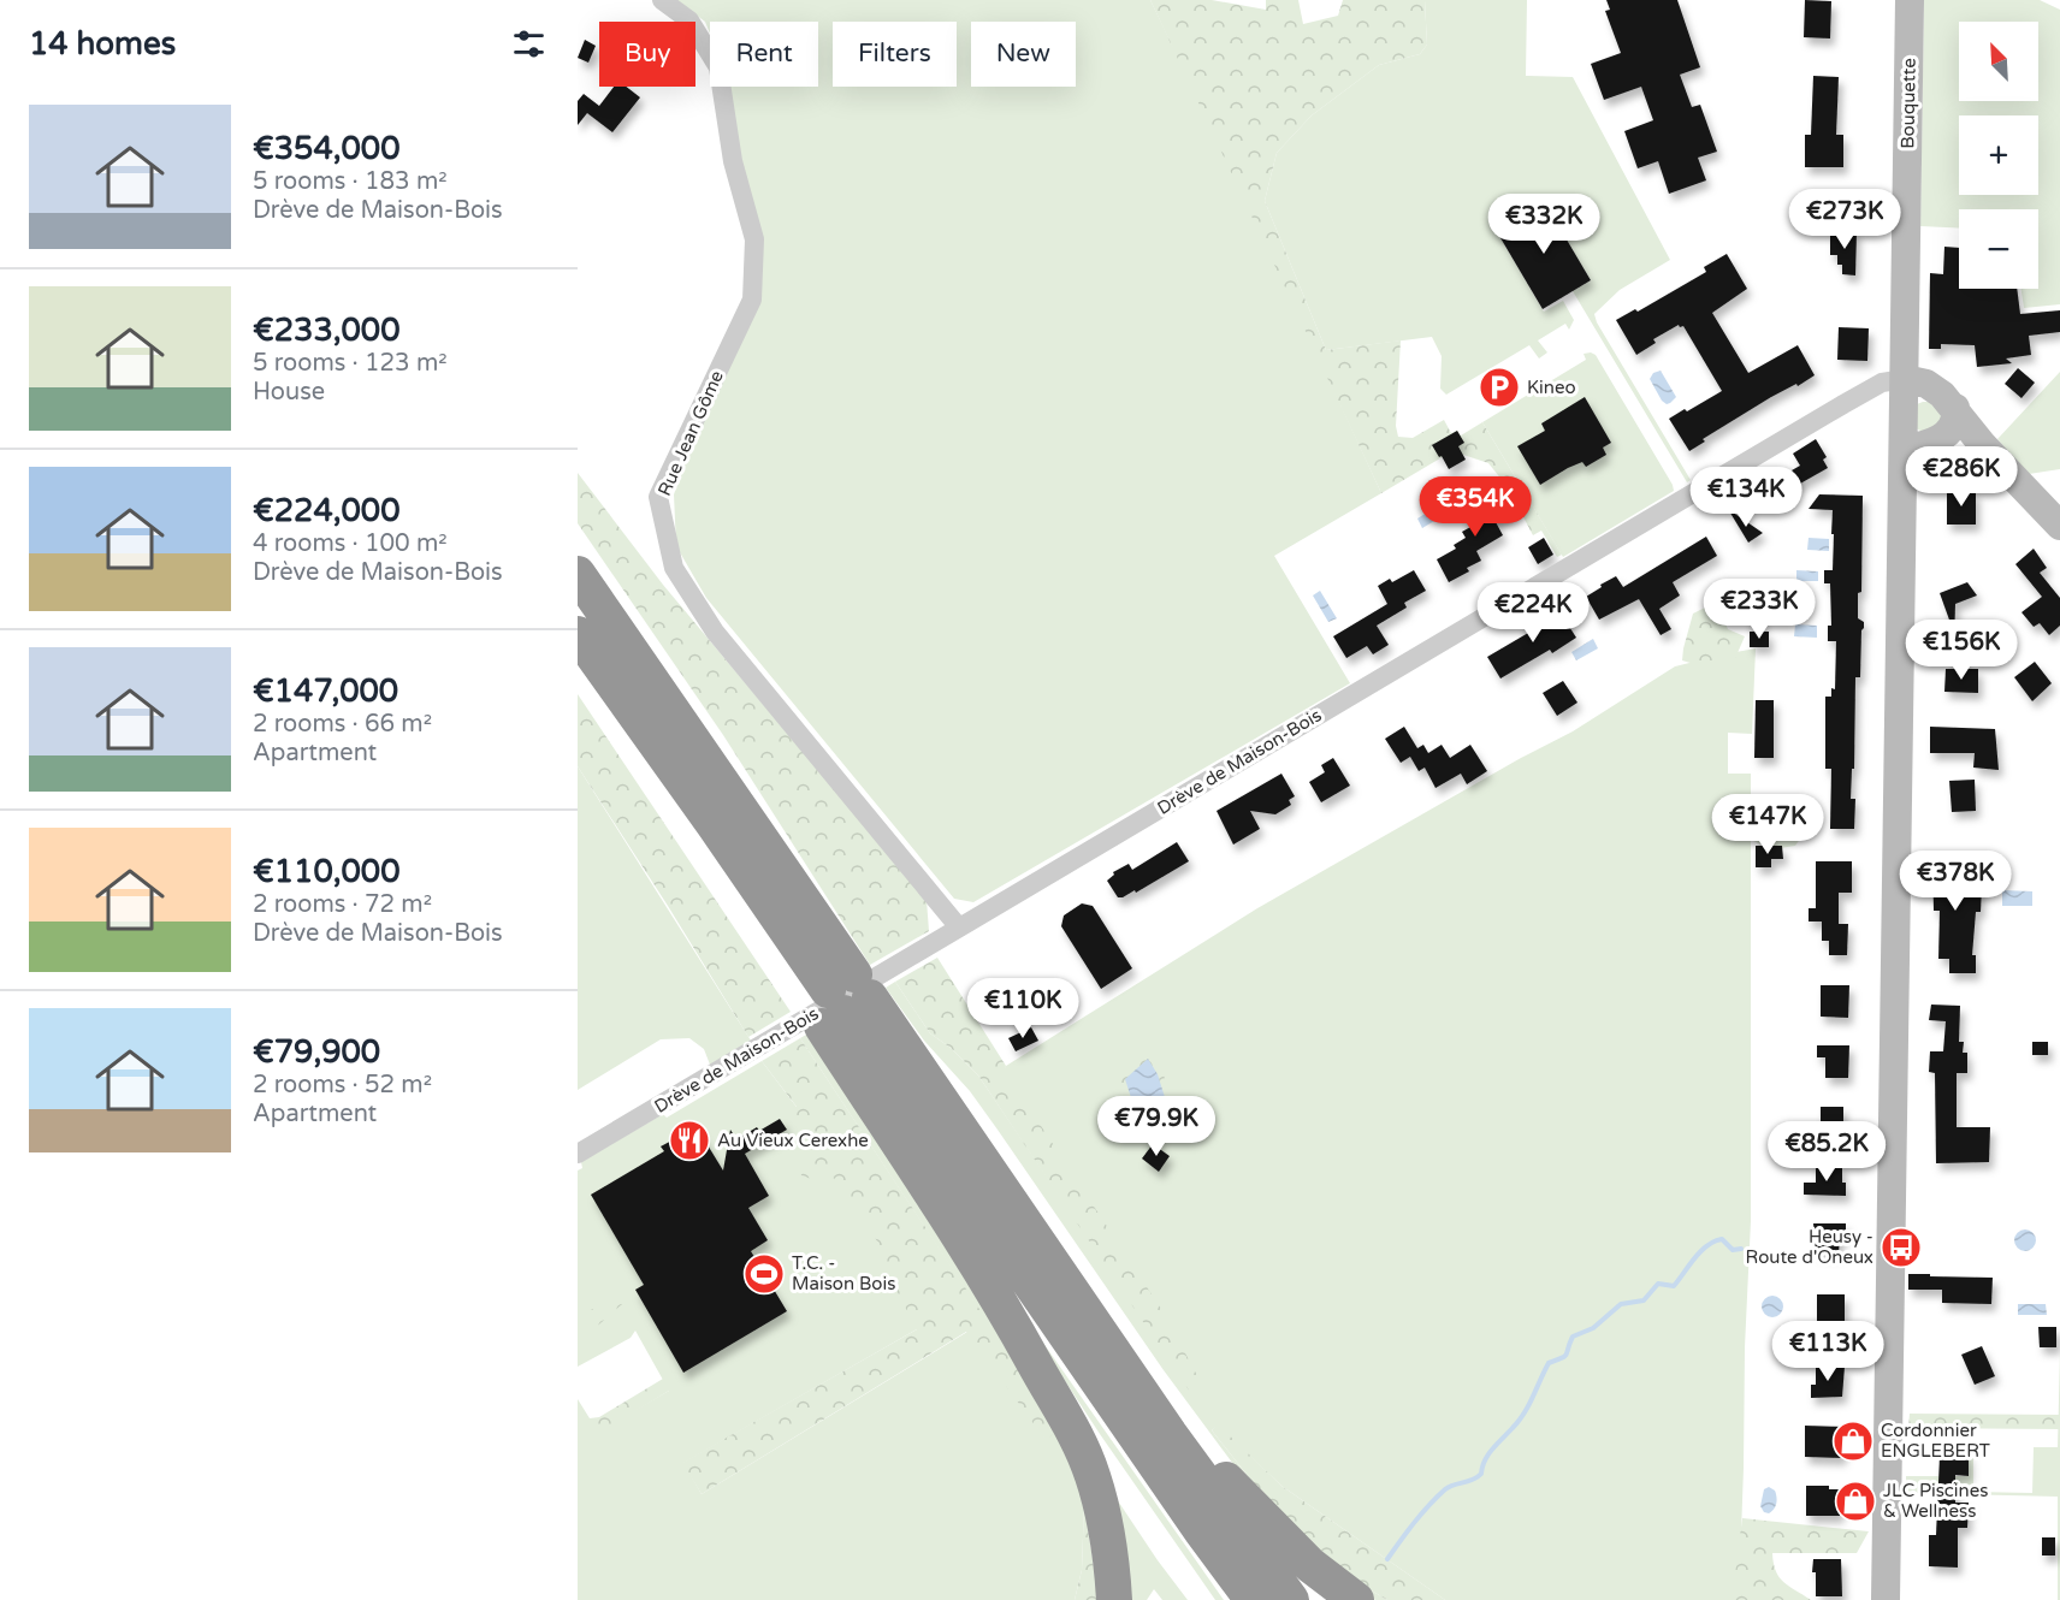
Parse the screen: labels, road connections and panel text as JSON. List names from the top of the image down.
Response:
{
  "streets": {
    "main road": ["Bouquette"],
    "street": ["Rue Jean Gôme", "Drève de Maison-Bois"]
  },
  "crossings": [
    ["Bouquette", "Drève de Maison-Bois"],
    ["Rue Jean Gôme", "Drève de Maison-Bois"]
  ],
  "places": {
    "parking": ["Kineo"],
    "restaurant": ["Au Vieux Cerexhe"],
    "bus stop": ["Heusy - Route d'Oneux"],
    "sports": ["T.C. - Maison Bois"],
    "shop": ["Cordonnier ENGLEBERT", "JLC Piscines & Wellness"]
  },
  "north": "top left",
  "page": {
    "heading": "14 homes",
    "map_buttons": ["+", "−"],
    "chip": [
      "Buy",
      "Rent",
      "Filters",
      "New"
    ],
    "list": [
      {
        "name": "€354,000",
        "note": "5 rooms · 183 m² · Drève de Maison-Bois"
      },
      {
        "name": "€233,000",
        "note": "5 rooms · 123 m² · House"
      },
      {
        "name": "€224,000",
        "note": "4 rooms · 100 m² · Drève de Maison-Bois"
      },
      {
        "name": "€147,000",
        "note": "2 rooms · 66 m² · Apartment"
      },
      {
        "name": "€110,000",
        "note": "2 rooms · 72 m² · Drève de Maison-Bois"
      },
      {
        "name": "€79,900",
        "note": "2 rooms · 52 m² · Apartment"
      }
    ],
    "price": [
      "€273K",
      "€332K",
      "€286K",
      "€134K",
      "€354K",
      "€233K",
      "€224K",
      "€156K",
      "€147K",
      "€378K",
      "€110K",
      "€79.9K",
      "€85.2K",
      "€113K"
    ]
  }
}
